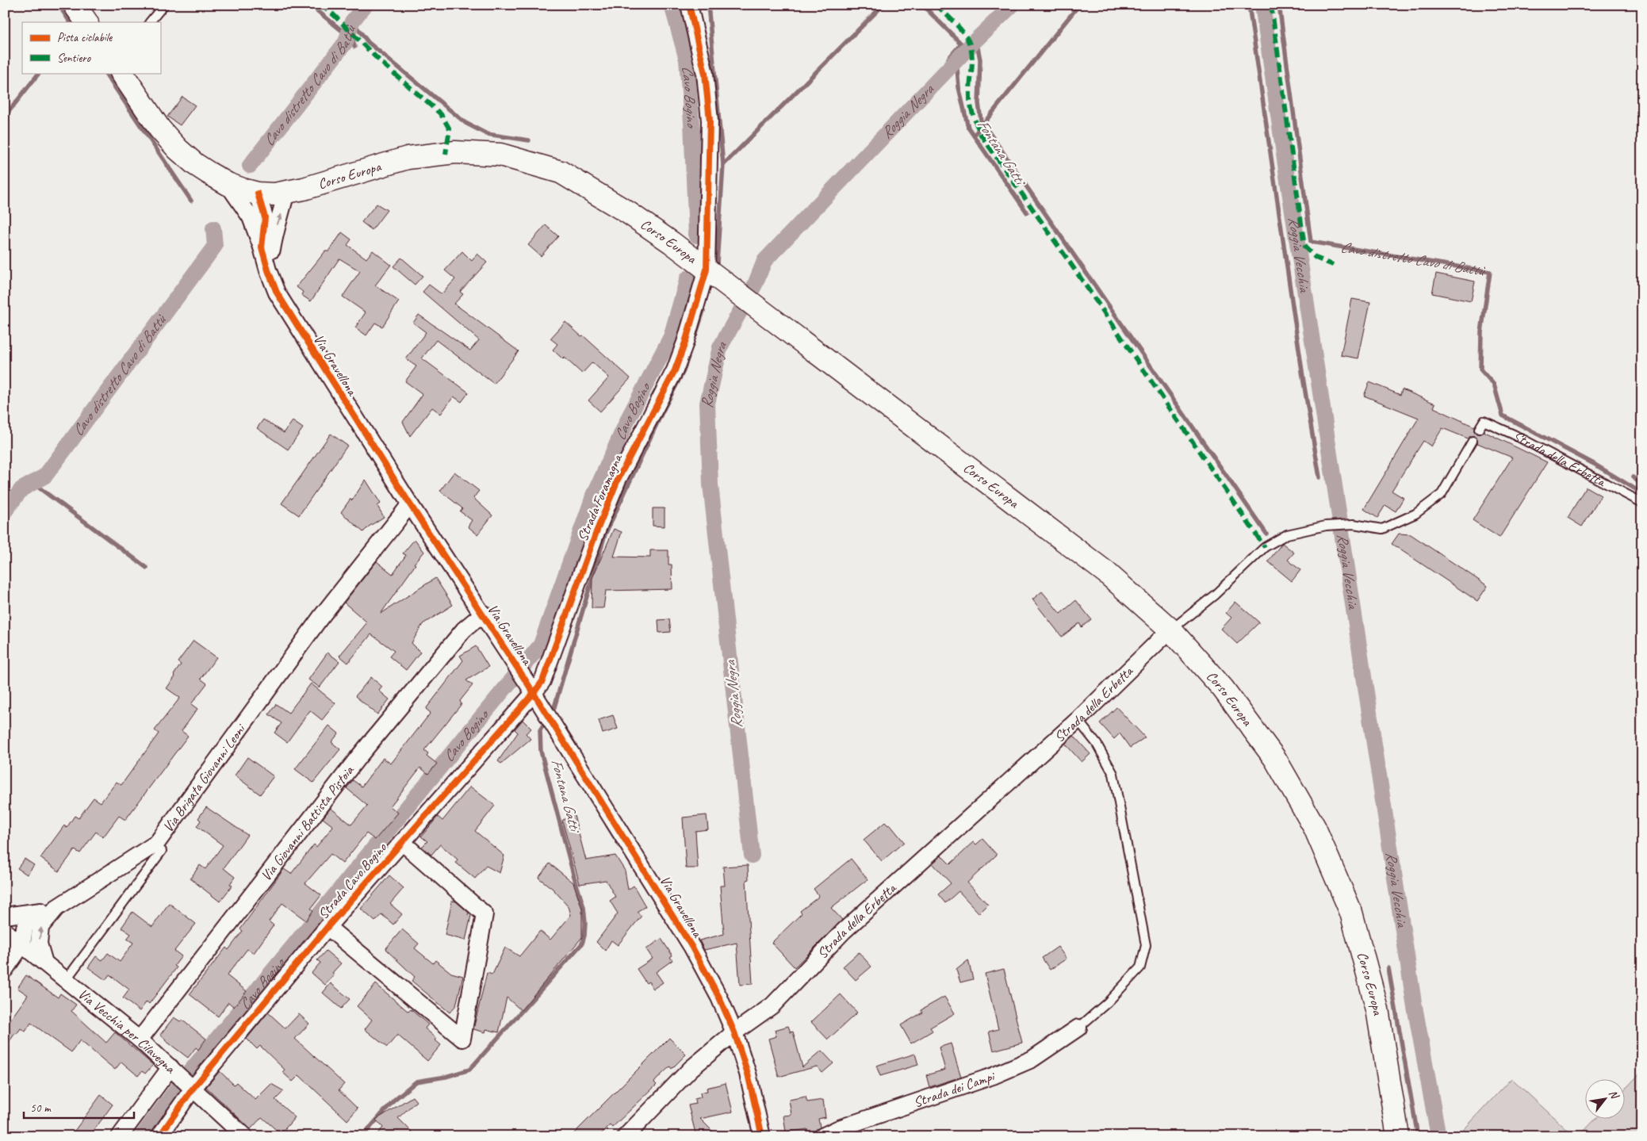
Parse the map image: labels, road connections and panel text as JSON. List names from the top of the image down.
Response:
{
  "streets": {
    "main road": ["Corso Europa", "Via Gravellona"],
    "street": [
      "Strada della Erbetta",
      "Strada Foramagna",
      "Via Brigata Giovanni Leoni",
      "Via Giovanni Battista Pistoia",
      "Strada Cavo Bogino",
      "Via Vecchia per Cilavegna",
      "Strada dei Campi"
    ]
  },
  "crossings": [
    ["Corso Europa", "Via Gravellona"],
    ["Corso Europa", "Strada della Erbetta"],
    ["Corso Europa", "Strada Foramagna"],
    ["Via Gravellona", "Strada della Erbetta"],
    ["Via Gravellona", "Strada Foramagna"],
    ["Via Gravellona", "Via Brigata Giovanni Leoni"],
    ["Via Gravellona", "Via Giovanni Battista Pistoia"],
    ["Via Gravellona", "Strada Cavo Bogino"],
    ["Strada Foramagna", "Strada Cavo Bogino"],
    ["Via Giovanni Battista Pistoia", "Via Vecchia per Cilavegna"],
    ["Strada Cavo Bogino", "Via Vecchia per Cilavegna"]
  ],
  "water": [
    "Cavo distretto Cavo di Battù",
    "Cavo Bogino",
    "Roggia Negra",
    "Fontana Gatti",
    "Roggia Vecchia"
  ],
  "legend": ["Pista ciclabile", "Sentiero"],
  "scale_bar": "50 m",
  "north": "top right"
}
